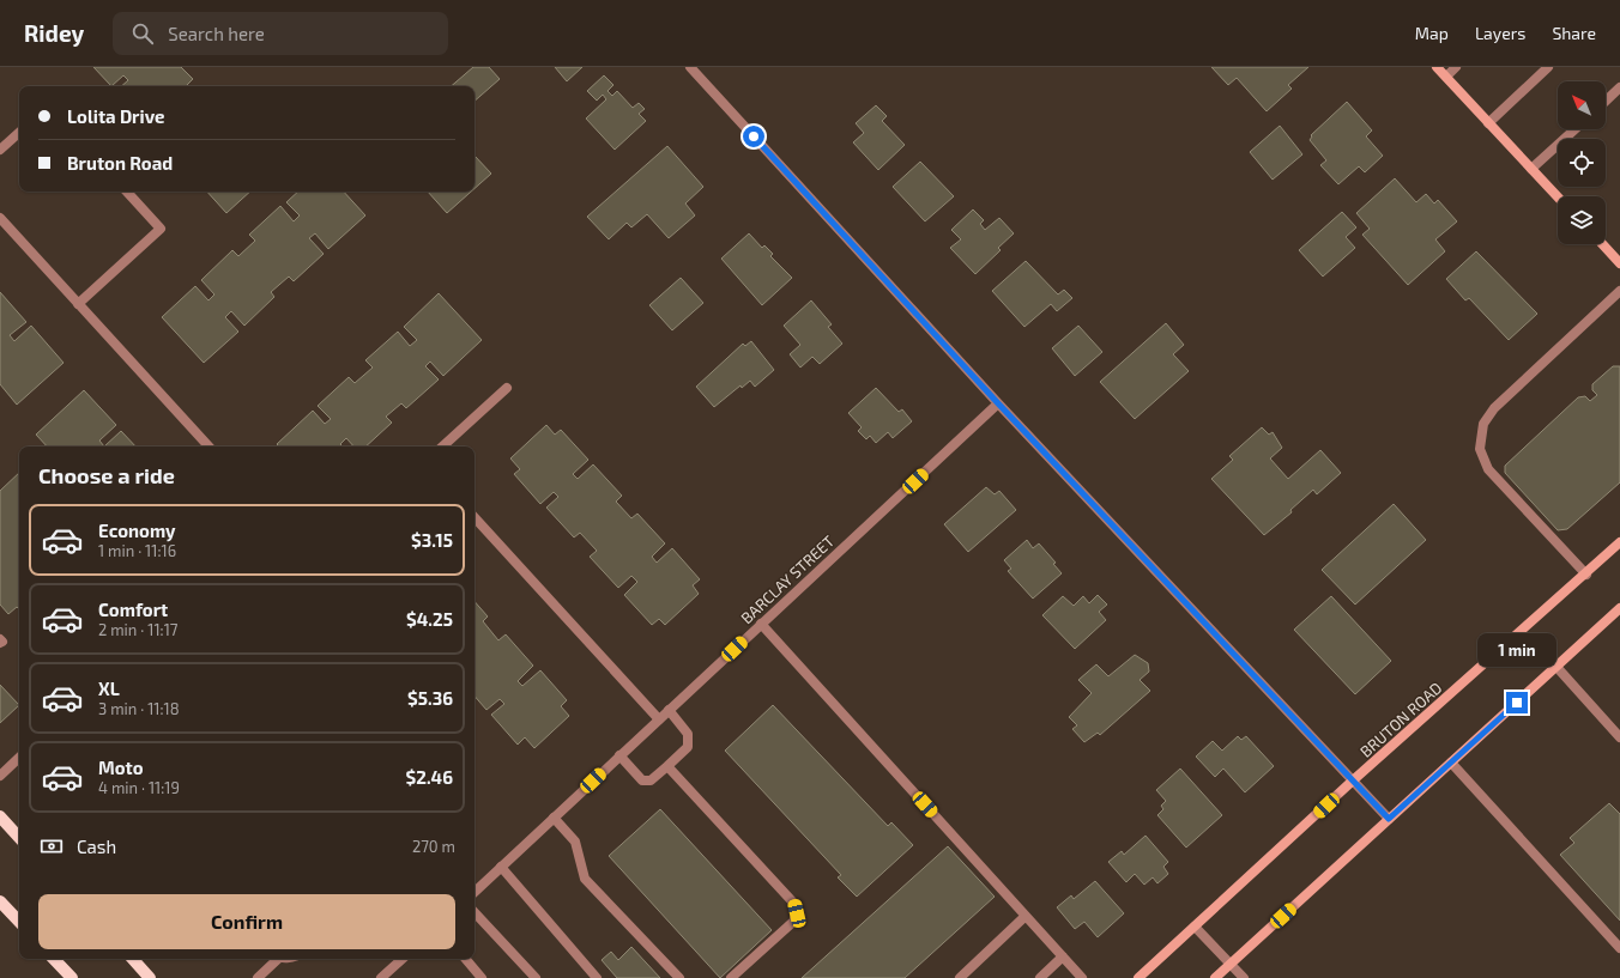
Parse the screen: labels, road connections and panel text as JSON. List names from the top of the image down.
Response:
{
  "streets": {
    "main road": ["BRUTON ROAD"],
    "street": ["BARCLAY STREET"]
  },
  "north": "top left",
  "page": {
    "header": "Ridey",
    "search": "Search here",
    "nav": ["Map", "Layers", "Share"],
    "banner": ["Lolita Drive", "Bruton Road"],
    "heading": "Choose a ride",
    "list": [
      {
        "name": "Economy",
        "note": "1 min · 11:16",
        "value": "$3.15"
      },
      {
        "name": "Comfort",
        "note": "2 min · 11:17",
        "value": "$4.25"
      },
      {
        "name": "XL",
        "note": "3 min · 11:18",
        "value": "$5.36"
      },
      {
        "name": "Moto",
        "note": "4 min · 11:19",
        "value": "$2.46"
      }
    ],
    "bubble": "1 min",
    "pay": ["Cash", "270 m"],
    "buttons": "Confirm"
  }
}
